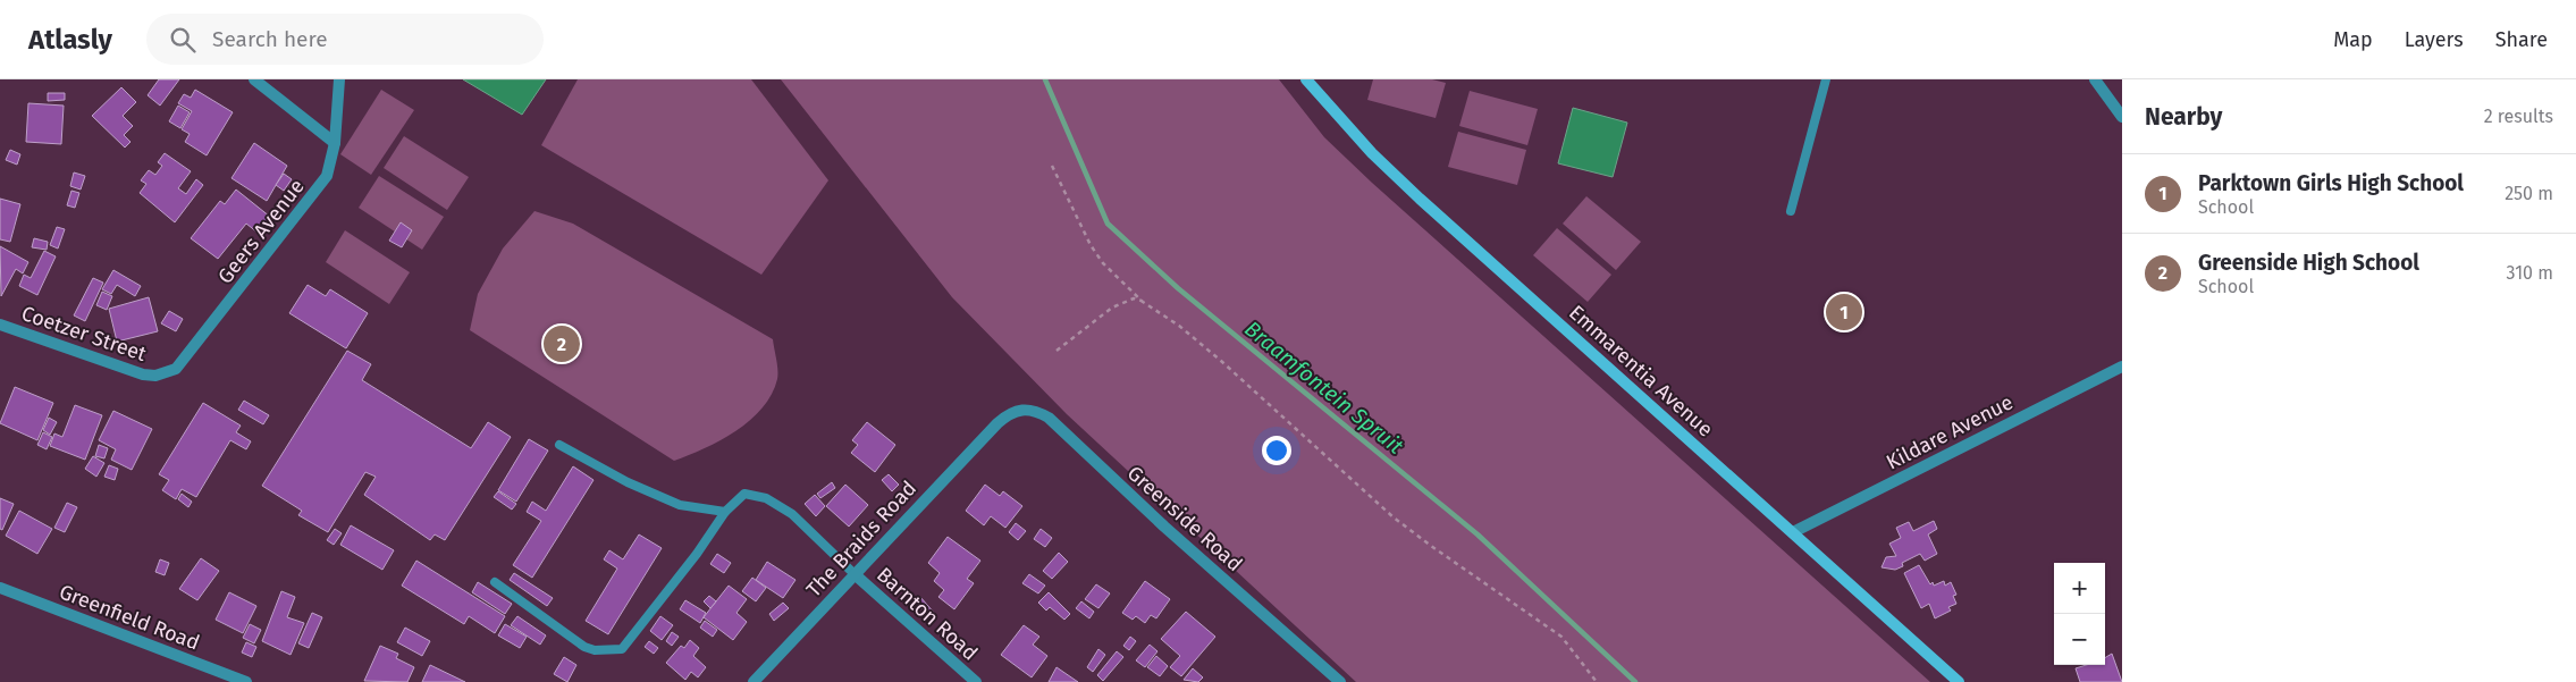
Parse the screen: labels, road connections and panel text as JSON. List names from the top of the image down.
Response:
{
  "streets": {
    "street": [
      "Geers Avenue",
      "Coetzer Street",
      "Emmarentia Avenue",
      "Kildare Avenue",
      "Greenside Road",
      "The Braids Road",
      "Barnton Road",
      "Greenfield Road"
    ]
  },
  "crossings": [
    ["Geers Avenue", "Coetzer Street"],
    ["Emmarentia Avenue", "Kildare Avenue"],
    ["Greenside Road", "The Braids Road"],
    ["The Braids Road", "Barnton Road"]
  ],
  "water": ["Braamfontein Spruit"],
  "page": {
    "header": "Atlasly",
    "search": "Search here",
    "nav": ["Map", "Layers", "Share"],
    "heading": ["Nearby", "2 results"],
    "list": [
      {
        "mark": "1",
        "name": "Parktown Girls High School",
        "note": "School",
        "value": "250 m"
      },
      {
        "mark": "2",
        "name": "Greenside High School",
        "note": "School",
        "value": "310 m"
      }
    ],
    "pins": ["1", "2"],
    "map_buttons": ["+", "−"]
  }
}
